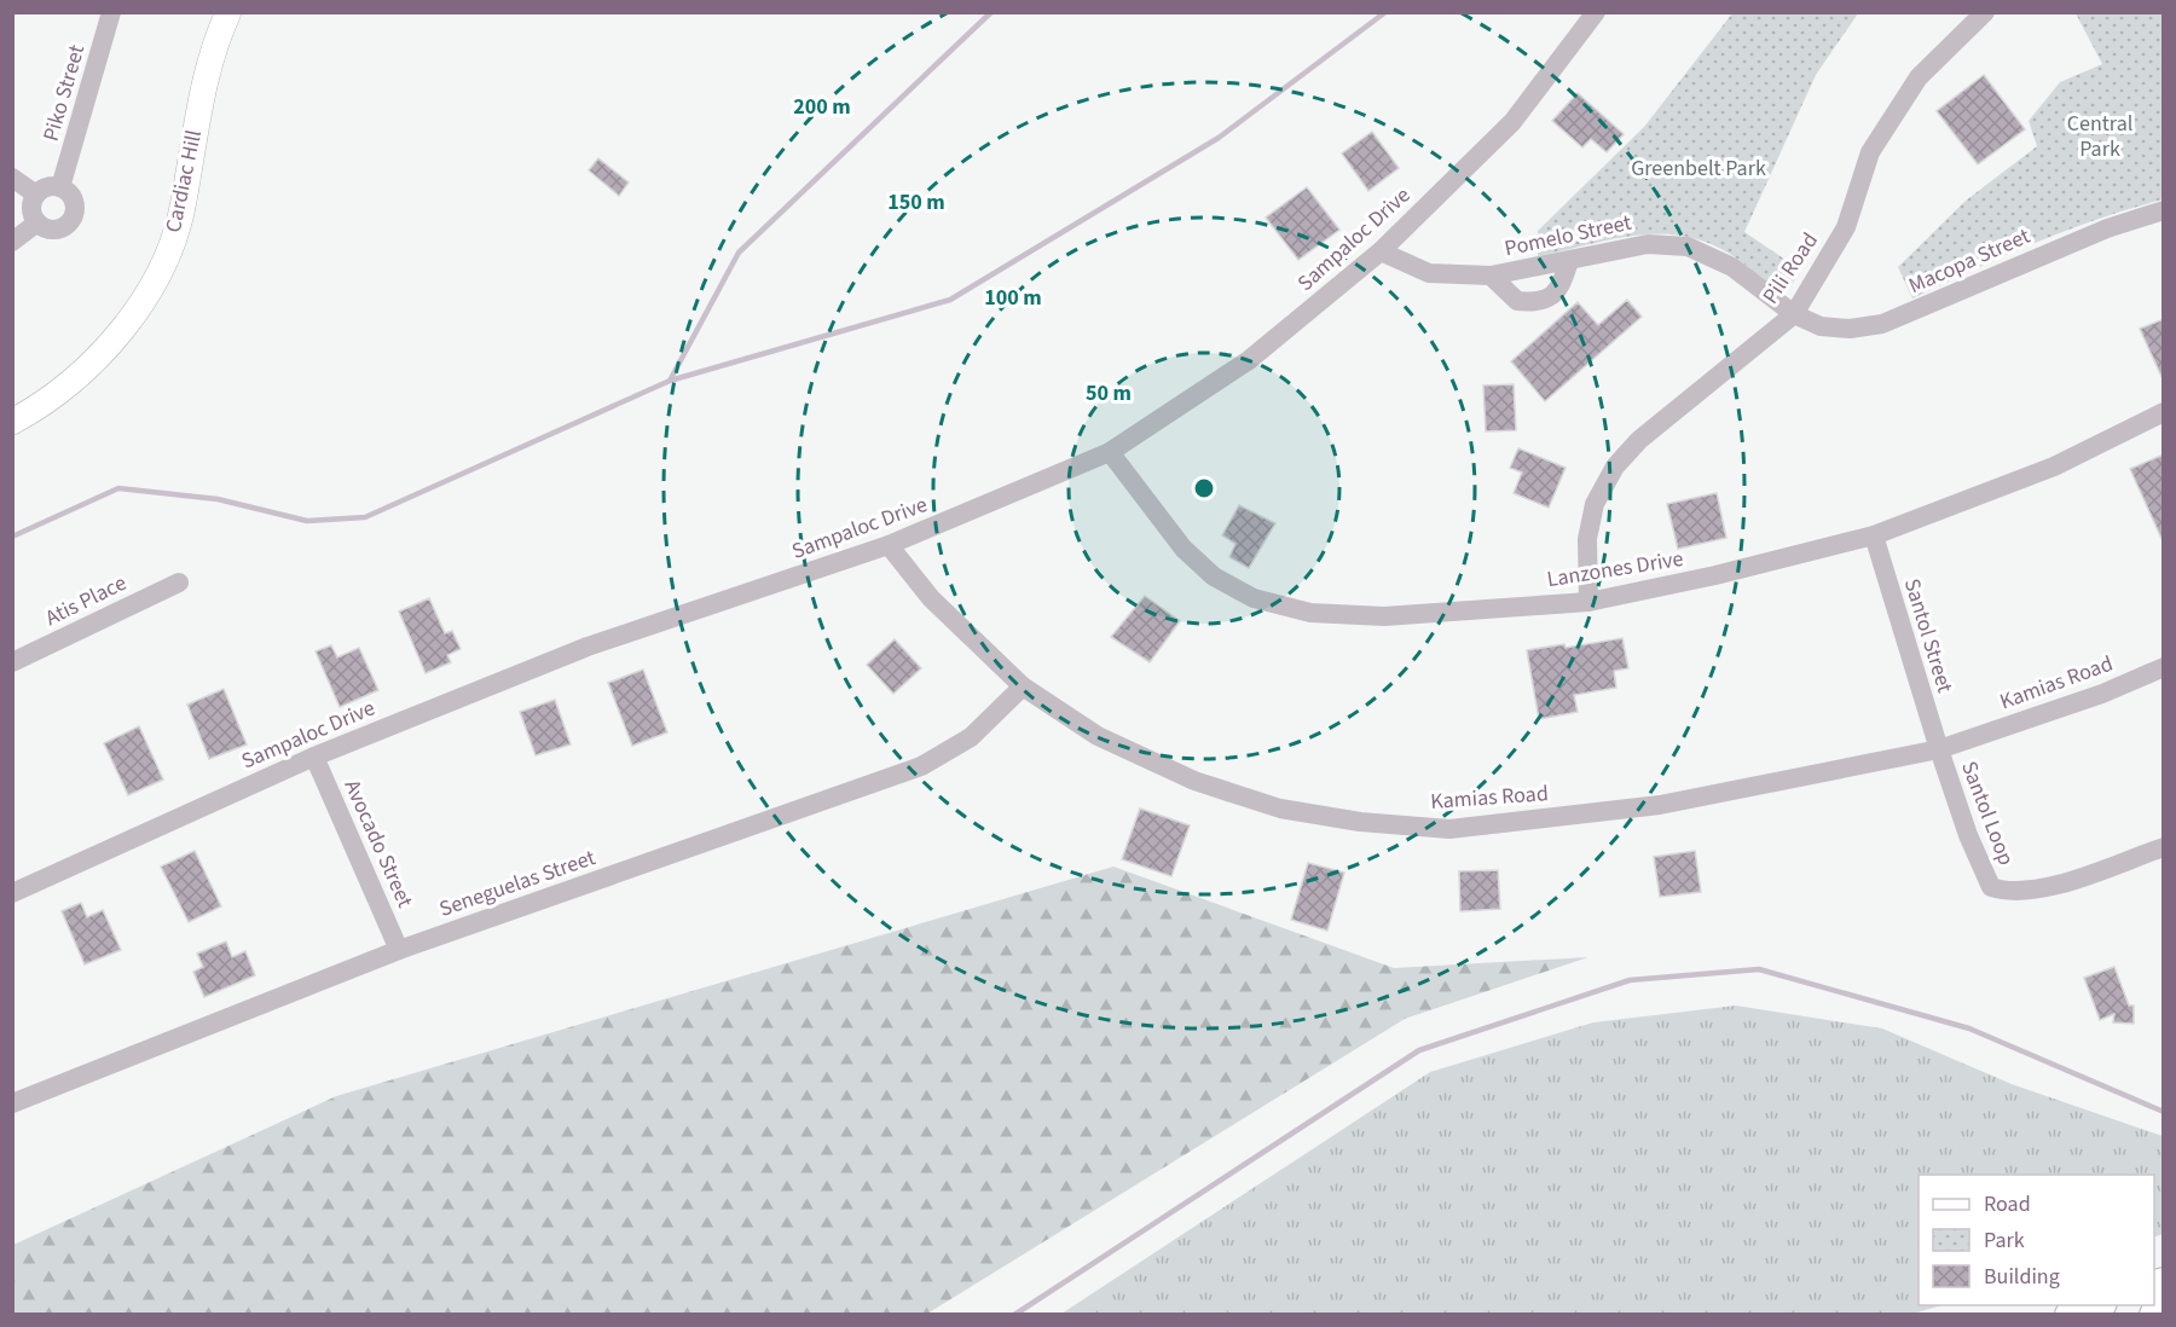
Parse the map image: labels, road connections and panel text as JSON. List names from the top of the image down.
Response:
{
  "streets": {
    "main road": ["Cardiac Hill"],
    "street": [
      "Piko Street",
      "Pomelo Street",
      "Sampaloc Drive",
      "Macopa Street",
      "Pili Road",
      "Lanzones Drive",
      "Atis Place",
      "Santol Street",
      "Kamias Road",
      "Santol Loop",
      "Avocado Street",
      "Seneguelas Street"
    ]
  },
  "crossings": [
    ["Pomelo Street", "Sampaloc Drive"],
    ["Pomelo Street", "Macopa Street"],
    ["Pomelo Street", "Pili Road"],
    ["Sampaloc Drive", "Lanzones Drive"],
    ["Sampaloc Drive", "Kamias Road"],
    ["Sampaloc Drive", "Avocado Street"],
    ["Macopa Street", "Pili Road"],
    ["Pili Road", "Lanzones Drive"],
    ["Lanzones Drive", "Santol Street"],
    ["Santol Street", "Kamias Road"],
    ["Santol Street", "Santol Loop"],
    ["Kamias Road", "Santol Loop"],
    ["Kamias Road", "Seneguelas Street"],
    ["Avocado Street", "Seneguelas Street"]
  ],
  "parks": ["Central Park", "Greenbelt Park"],
  "legend": ["Road", "Park", "Building"],
  "rings": [
    "200 m",
    "150 m",
    "100 m",
    "50 m"
  ]
}
